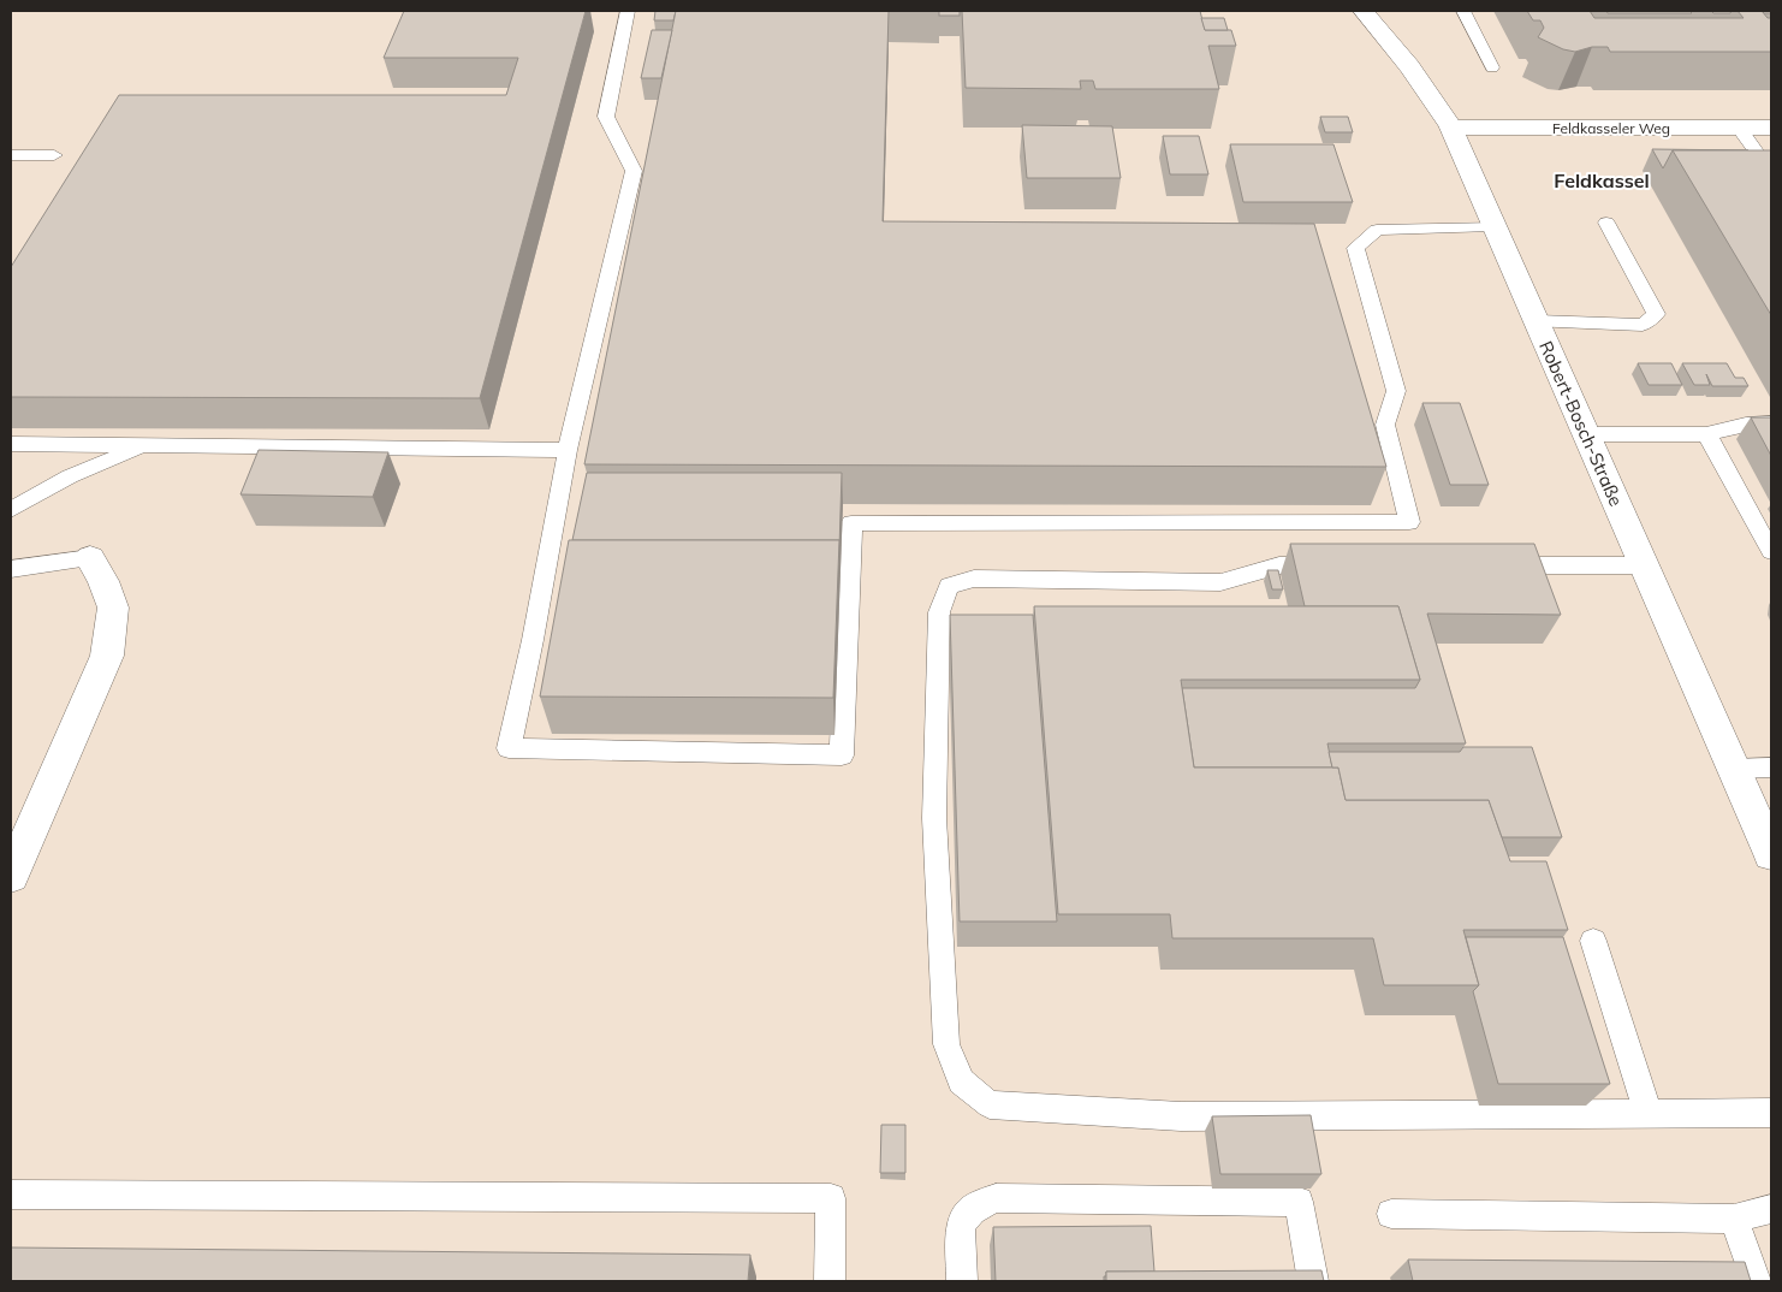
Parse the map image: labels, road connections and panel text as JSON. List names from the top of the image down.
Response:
{
  "streets": {
    "street": ["Feldkasseler Weg", "Robert-Bosch-Straße"]
  },
  "crossings": [
    ["Feldkasseler Weg", "Robert-Bosch-Straße"]
  ],
  "districts": ["Feldkassel"]
}
